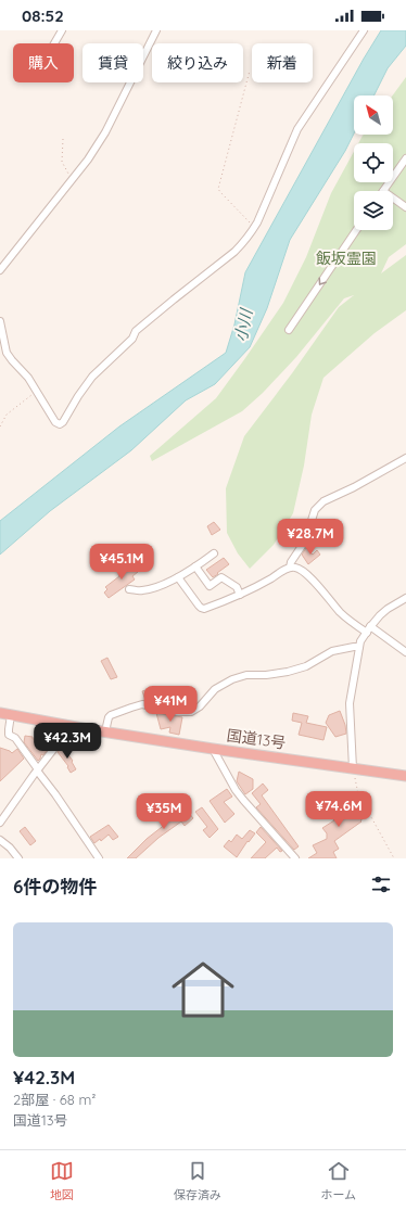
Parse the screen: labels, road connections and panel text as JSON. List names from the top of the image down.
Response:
{
  "streets": {
    "highway": ["国道13号"]
  },
  "water": ["小川"],
  "parks": ["飯坂霊園"],
  "north": "top left",
  "page": {
    "status": "08:52",
    "chip": [
      "購入",
      "賃貸",
      "絞り込み",
      "新着"
    ],
    "price": [
      "¥28.7M",
      "¥45.1M",
      "¥41M",
      "¥42.3M",
      "¥74.6M",
      "¥35M"
    ],
    "heading": "6件の物件",
    "list": [
      {
        "name": "¥42.3M",
        "note": "2部屋 · 68 m² · 国道13号"
      }
    ],
    "tabs": ["地図", "保存済み", "ホーム"]
  }
}
